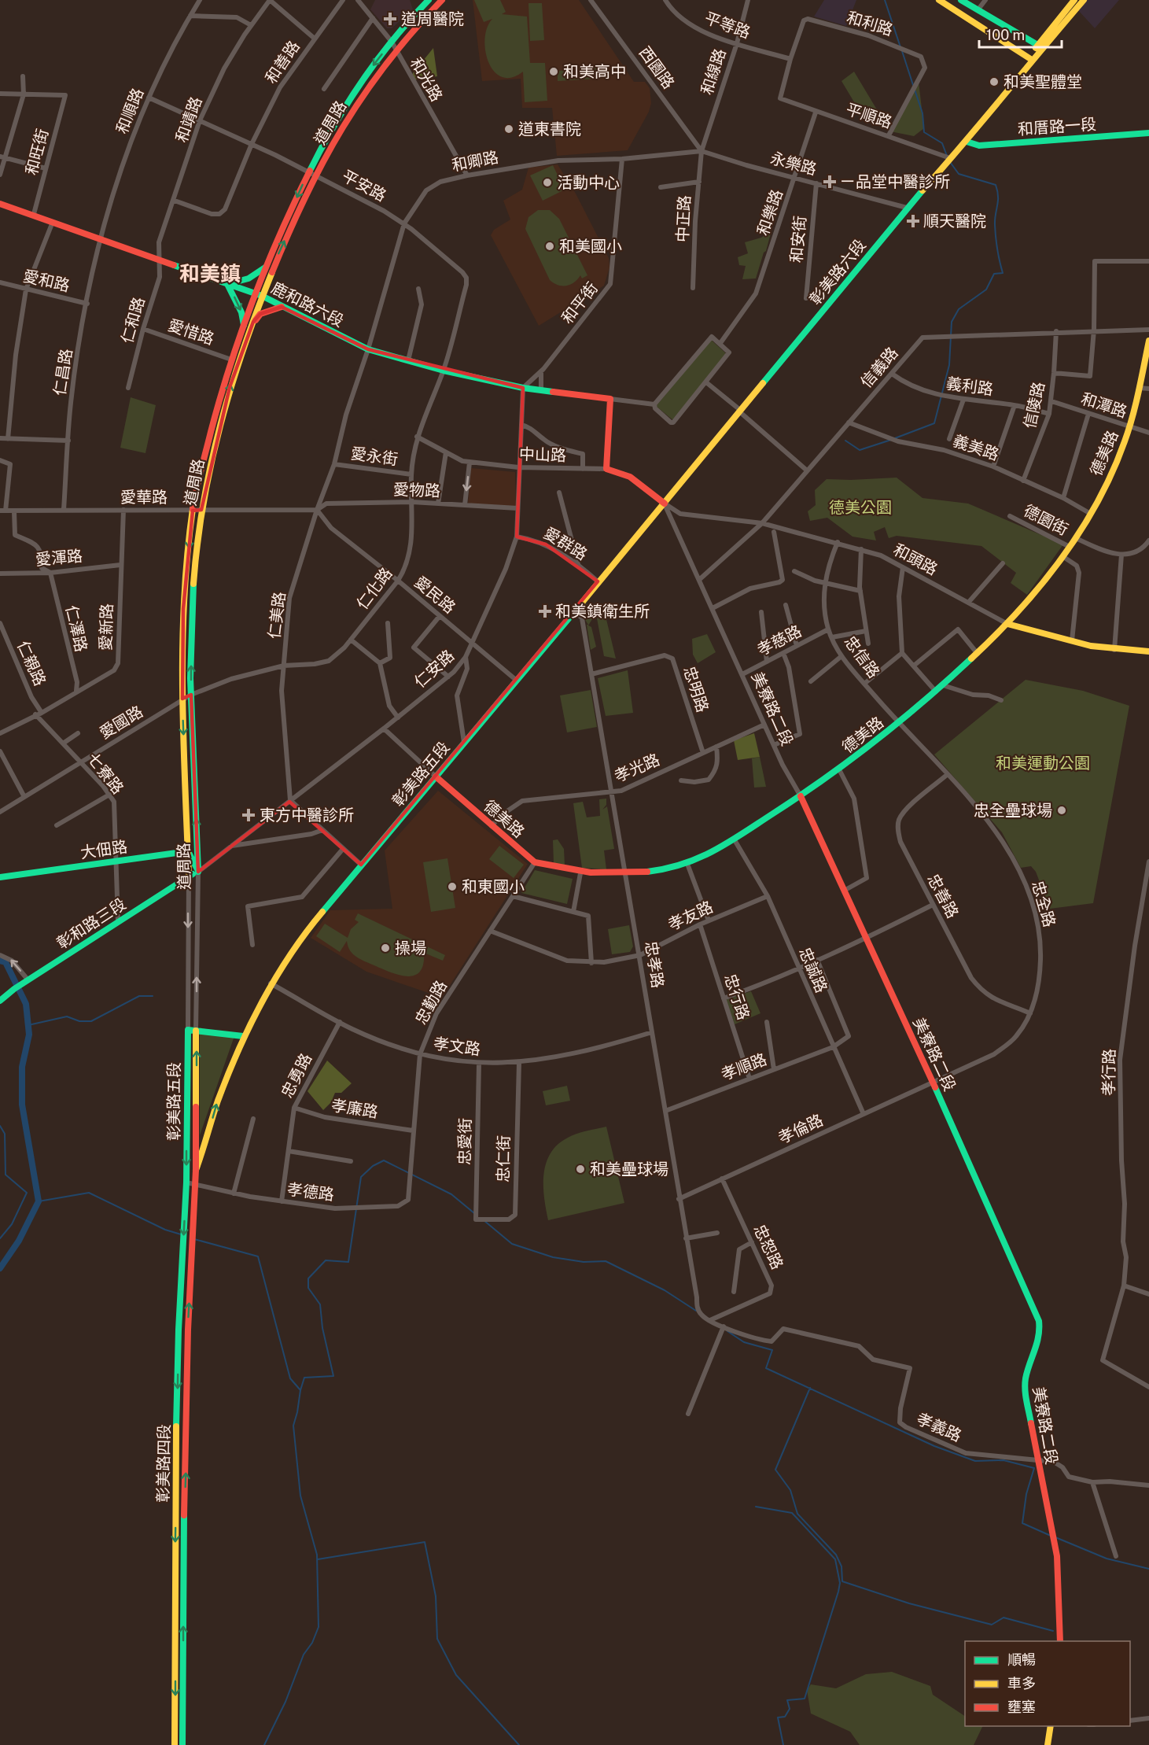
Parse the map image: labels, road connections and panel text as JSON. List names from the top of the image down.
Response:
{
  "streets": {
    "main road": [
      "道周路",
      "和厝路一段",
      "彰美路六段",
      "鹿和路六段",
      "德美路",
      "中山路",
      "和頭路",
      "美寮路二段",
      "彰美路五段",
      "大佃路",
      "彰和路三段",
      "彰美路四段"
    ],
    "street": [
      "和利路",
      "平等路",
      "和善路",
      "西園路",
      "和線路",
      "和光路",
      "和順路",
      "平順路",
      "和靖路",
      "和旺街",
      "和卿路",
      "永樂路",
      "平安路",
      "和樂路",
      "中正路",
      "和安街",
      "愛和路",
      "和平街",
      "仁和路",
      "愛惜路",
      "信義路",
      "仁昌路",
      "義利路",
      "信陵路",
      "和潭路",
      "義美路",
      "愛永街",
      "愛物路",
      "愛華路",
      "德園街",
      "愛群路",
      "愛渾路",
      "仁化路",
      "愛民路",
      "仁美路",
      "愛新路",
      "仁澤路",
      "孝慈路",
      "忠信路",
      "仁親路",
      "仁安路",
      "忠明路",
      "愛國路",
      "孝光路",
      "七寮路",
      "忠善路",
      "忠全路",
      "孝友路",
      "忠孝路",
      "忠誠路",
      "忠行路",
      "忠勤路",
      "孝文路",
      "孝順路",
      "孝行路",
      "忠勇路",
      "孝廉路",
      "孝倫路",
      "忠愛街",
      "忠仁街",
      "孝德路",
      "忠恕路",
      "孝義路"
    ]
  },
  "crossings": [
    ["和利路", "平等路"],
    ["和利路", "平順路"],
    ["平等路", "和線路"],
    ["和善路", "和靖路"],
    ["和善路", "平安路"],
    ["西園路", "和線路"],
    ["西園路", "和卿路"],
    ["西園路", "永樂路"],
    ["西園路", "中正路"],
    ["和線路", "和卿路"],
    ["和線路", "永樂路"],
    ["和線路", "中正路"],
    ["和光路", "道周路"],
    ["和光路", "和卿路"],
    ["和順路", "平安路"],
    ["和順路", "鹿和路六段"],
    ["和順路", "仁昌路"],
    ["平順路", "和樂路"],
    ["平順路", "彰美路六段"],
    ["和靖路", "平安路"],
    ["和靖路", "鹿和路六段"],
    ["和靖路", "仁和路"],
    ["道周路", "平安路"],
    ["道周路", "鹿和路六段"],
    ["道周路", "愛惜路"],
    ["道周路", "愛華路"],
    ["道周路", "仁化路"],
    ["道周路", "仁安路"],
    ["道周路", "愛國路"],
    ["道周路", "彰美路五段"],
    ["道周路", "大佃路"],
    ["道周路", "彰和路三段"],
    ["和厝路一段", "彰美路六段"],
    ["和旺街", "鹿和路六段"],
    ["和卿路", "永樂路"],
    ["和卿路", "平安路"],
    ["和卿路", "中正路"],
    ["和卿路", "和平街"],
    ["和卿路", "鹿和路六段"],
    ["和卿路", "仁美路"],
    ["永樂路", "和樂路"],
    ["永樂路", "中正路"],
    ["永樂路", "和安街"],
    ["永樂路", "彰美路六段"],
    ["平安路", "鹿和路六段"],
    ["平安路", "仁化路"],
    ["彰美路六段", "中山路"],
    ["彰美路六段", "和頭路"],
    ["彰美路六段", "美寮路二段"],
    ["彰美路六段", "彰美路五段"],
    ["愛和路", "仁昌路"],
    ["和平街", "鹿和路六段"],
    ["和平街", "仁安路"],
    ["鹿和路六段", "仁和路"],
    ["鹿和路六段", "仁昌路"],
    ["鹿和路六段", "仁化路"],
    ["鹿和路六段", "仁美路"],
    ["鹿和路六段", "仁安路"],
    ["仁和路", "愛惜路"],
    ["信義路", "義利路"],
    ["信義路", "信陵路"],
    ["信義路", "義美路"],
    ["信義路", "和頭路"],
    ["信義路", "美寮路二段"],
    ["仁昌路", "愛華路"],
    ["義利路", "信陵路"],
    ["信陵路", "和潭路"],
    ["信陵路", "義美路"],
    ["和潭路", "德美路"],
    ["義美路", "德美路"],
    ["德美路", "德園街"],
    ["德美路", "和頭路"],
    ["德美路", "忠信路"],
    ["德美路", "美寮路二段"],
    ["德美路", "孝光路"],
    ["德美路", "彰美路五段"],
    ["德美路", "忠全路"],
    ["德美路", "忠孝路"],
    ["德美路", "忠誠路"],
    ["德美路", "忠勤路"],
    ["中山路", "和頭路"],
    ["中山路", "仁化路"],
    ["中山路", "仁安路"],
    ["中山路", "美寮路二段"],
    ["中山路", "彰美路五段"],
    ["愛永街", "仁化路"],
    ["愛永街", "仁美路"],
    ["愛物路", "愛華路"],
    ["愛物路", "仁化路"],
    ["愛物路", "愛民路"],
    ["愛物路", "仁美路"],
    ["愛物路", "仁安路"],
    ["愛華路", "愛民路"],
    ["愛華路", "仁美路"],
    ["愛華路", "愛新路"],
    ["愛群路", "仁安路"],
    ["愛群路", "彰美路五段"],
    ["愛渾路", "愛新路"],
    ["愛渾路", "仁澤路"],
    ["和頭路", "忠信路"],
    ["和頭路", "美寮路二段"],
    ["和頭路", "彰美路五段"],
    ["仁化路", "愛民路"],
    ["仁化路", "仁美路"],
    ["仁化路", "愛國路"],
    ["愛民路", "仁美路"],
    ["愛民路", "仁安路"],
    ["愛民路", "彰美路五段"],
    ["仁美路", "仁安路"],
    ["愛新路", "仁澤路"],
    ["愛新路", "仁親路"],
    ["愛新路", "七寮路"],
    ["孝慈路", "忠信路"],
    ["孝慈路", "美寮路二段"],
    ["忠信路", "忠全路"],
    ["仁安路", "彰和路三段"],
    ["忠明路", "孝光路"],
    ["忠明路", "忠孝路"],
    ["美寮路二段", "孝光路"],
    ["美寮路二段", "彰美路五段"],
    ["美寮路二段", "忠全路"],
    ["美寮路二段", "孝倫路"],
    ["美寮路二段", "孝義路"],
    ["愛國路", "七寮路"],
    ["孝光路", "忠孝路"],
    ["七寮路", "大佃路"],
    ["七寮路", "彰和路三段"],
    ["彰美路五段", "忠孝路"],
    ["彰美路五段", "孝文路"],
    ["彰美路五段", "孝德路"],
    ["彰美路五段", "彰美路四段"],
    ["忠善路", "忠全路"],
    ["忠全路", "孝倫路"],
    ["孝友路", "忠孝路"],
    ["孝友路", "忠誠路"],
    ["孝友路", "忠行路"],
    ["孝友路", "忠勤路"],
    ["忠孝路", "孝文路"],
    ["忠孝路", "孝順路"],
    ["忠孝路", "孝倫路"],
    ["忠孝路", "忠恕路"],
    ["忠孝路", "孝義路"],
    ["忠誠路", "孝順路"],
    ["忠誠路", "孝倫路"],
    ["忠行路", "孝順路"],
    ["忠勤路", "孝文路"],
    ["忠勤路", "孝廉路"],
    ["忠勤路", "孝德路"],
    ["孝文路", "忠勇路"],
    ["孝文路", "忠愛街"],
    ["孝文路", "忠仁街"],
    ["忠勇路", "孝廉路"],
    ["忠勇路", "孝德路"],
    ["孝倫路", "忠恕路"],
    ["忠愛街", "忠仁街"],
    ["孝德路", "彰美路四段"],
    ["忠恕路", "孝義路"]
  ],
  "districts": ["和美鎮"],
  "parks": ["德美公園", "和美運動公園"],
  "places": {
    "health": [
      "道周醫院",
      "ㄧ品堂中醫診所",
      "順天醫院",
      "和美鎮衛生所",
      "東方中醫診所"
    ],
    "other": [
      "和美高中",
      "和美聖體堂",
      "道東書院",
      "活動中心",
      "和美國小",
      "忠全壘球場",
      "和東國小",
      "操場",
      "和美壘球場"
    ]
  },
  "legend": ["順暢", "車多", "壅塞"],
  "scale_bar": "100 m"
}
